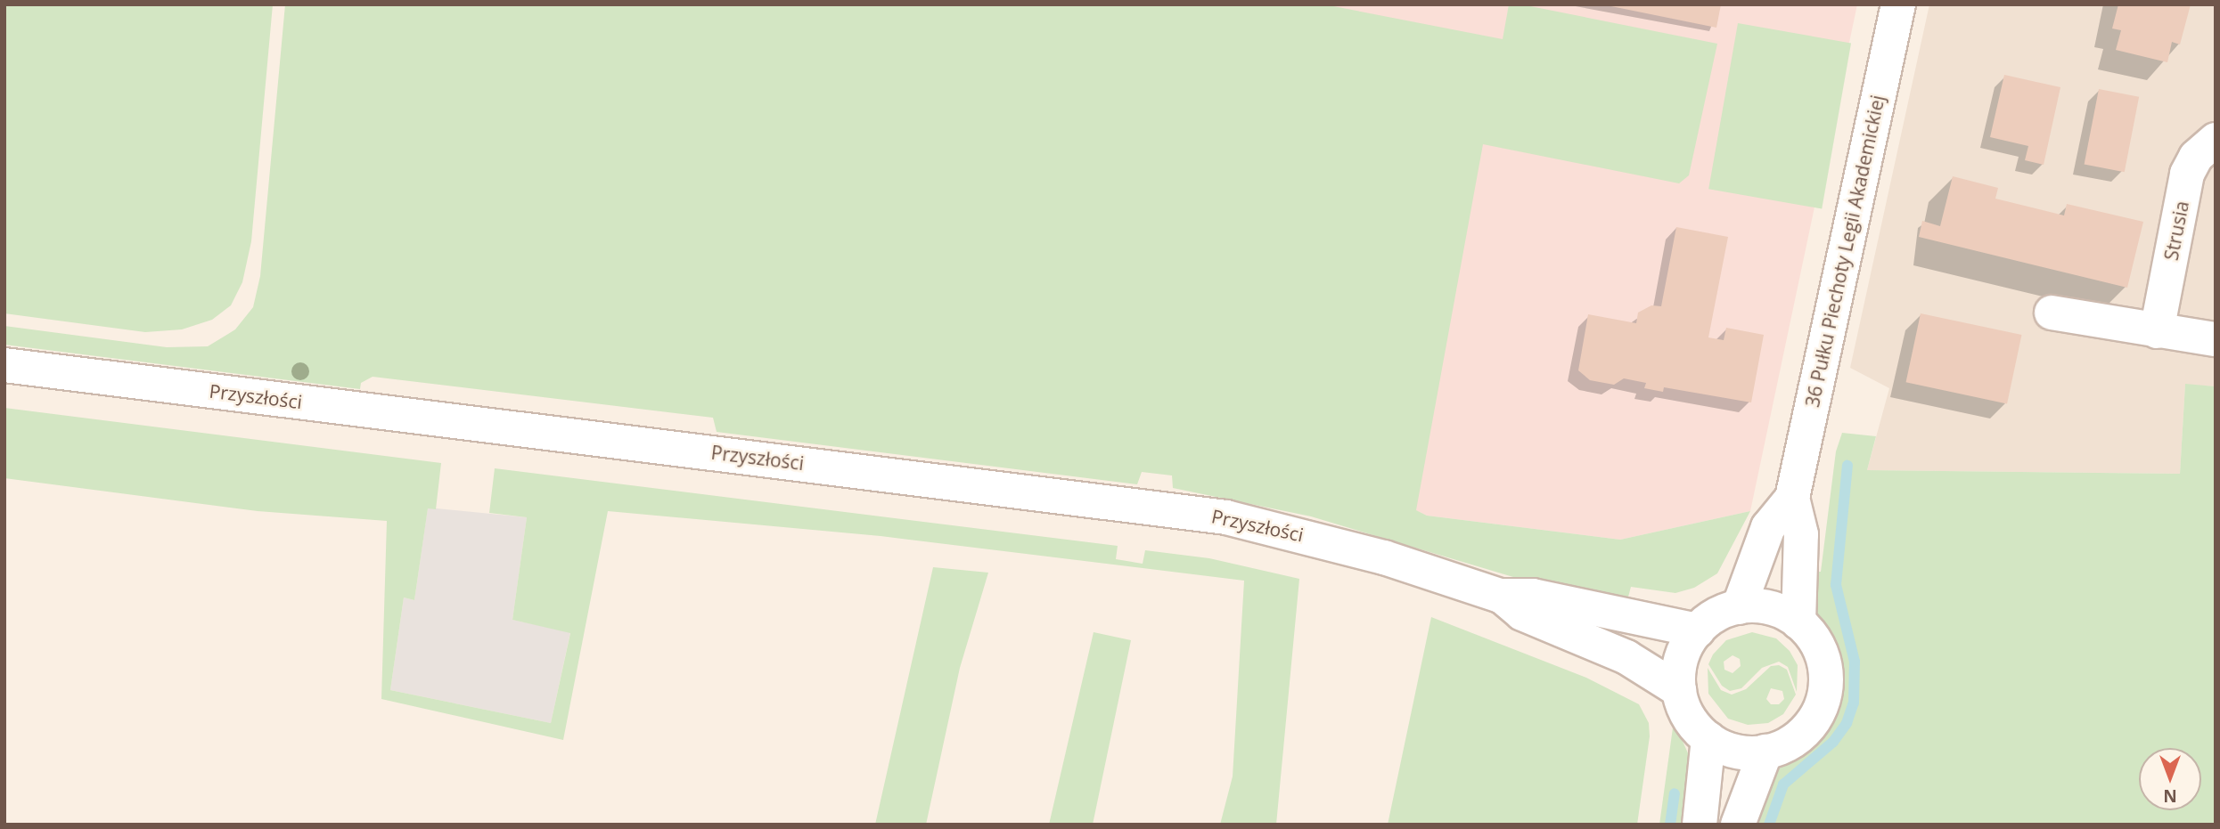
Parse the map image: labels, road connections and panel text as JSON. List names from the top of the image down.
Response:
{
  "streets": {
    "street": ["Strusia", "36 Pułku Piechoty Legii Akademickiej", "Przyszłości"]
  },
  "crossings": [
    ["36 Pułku Piechoty Legii Akademickiej", "Przyszłości"]
  ],
  "north": "bottom"
}
